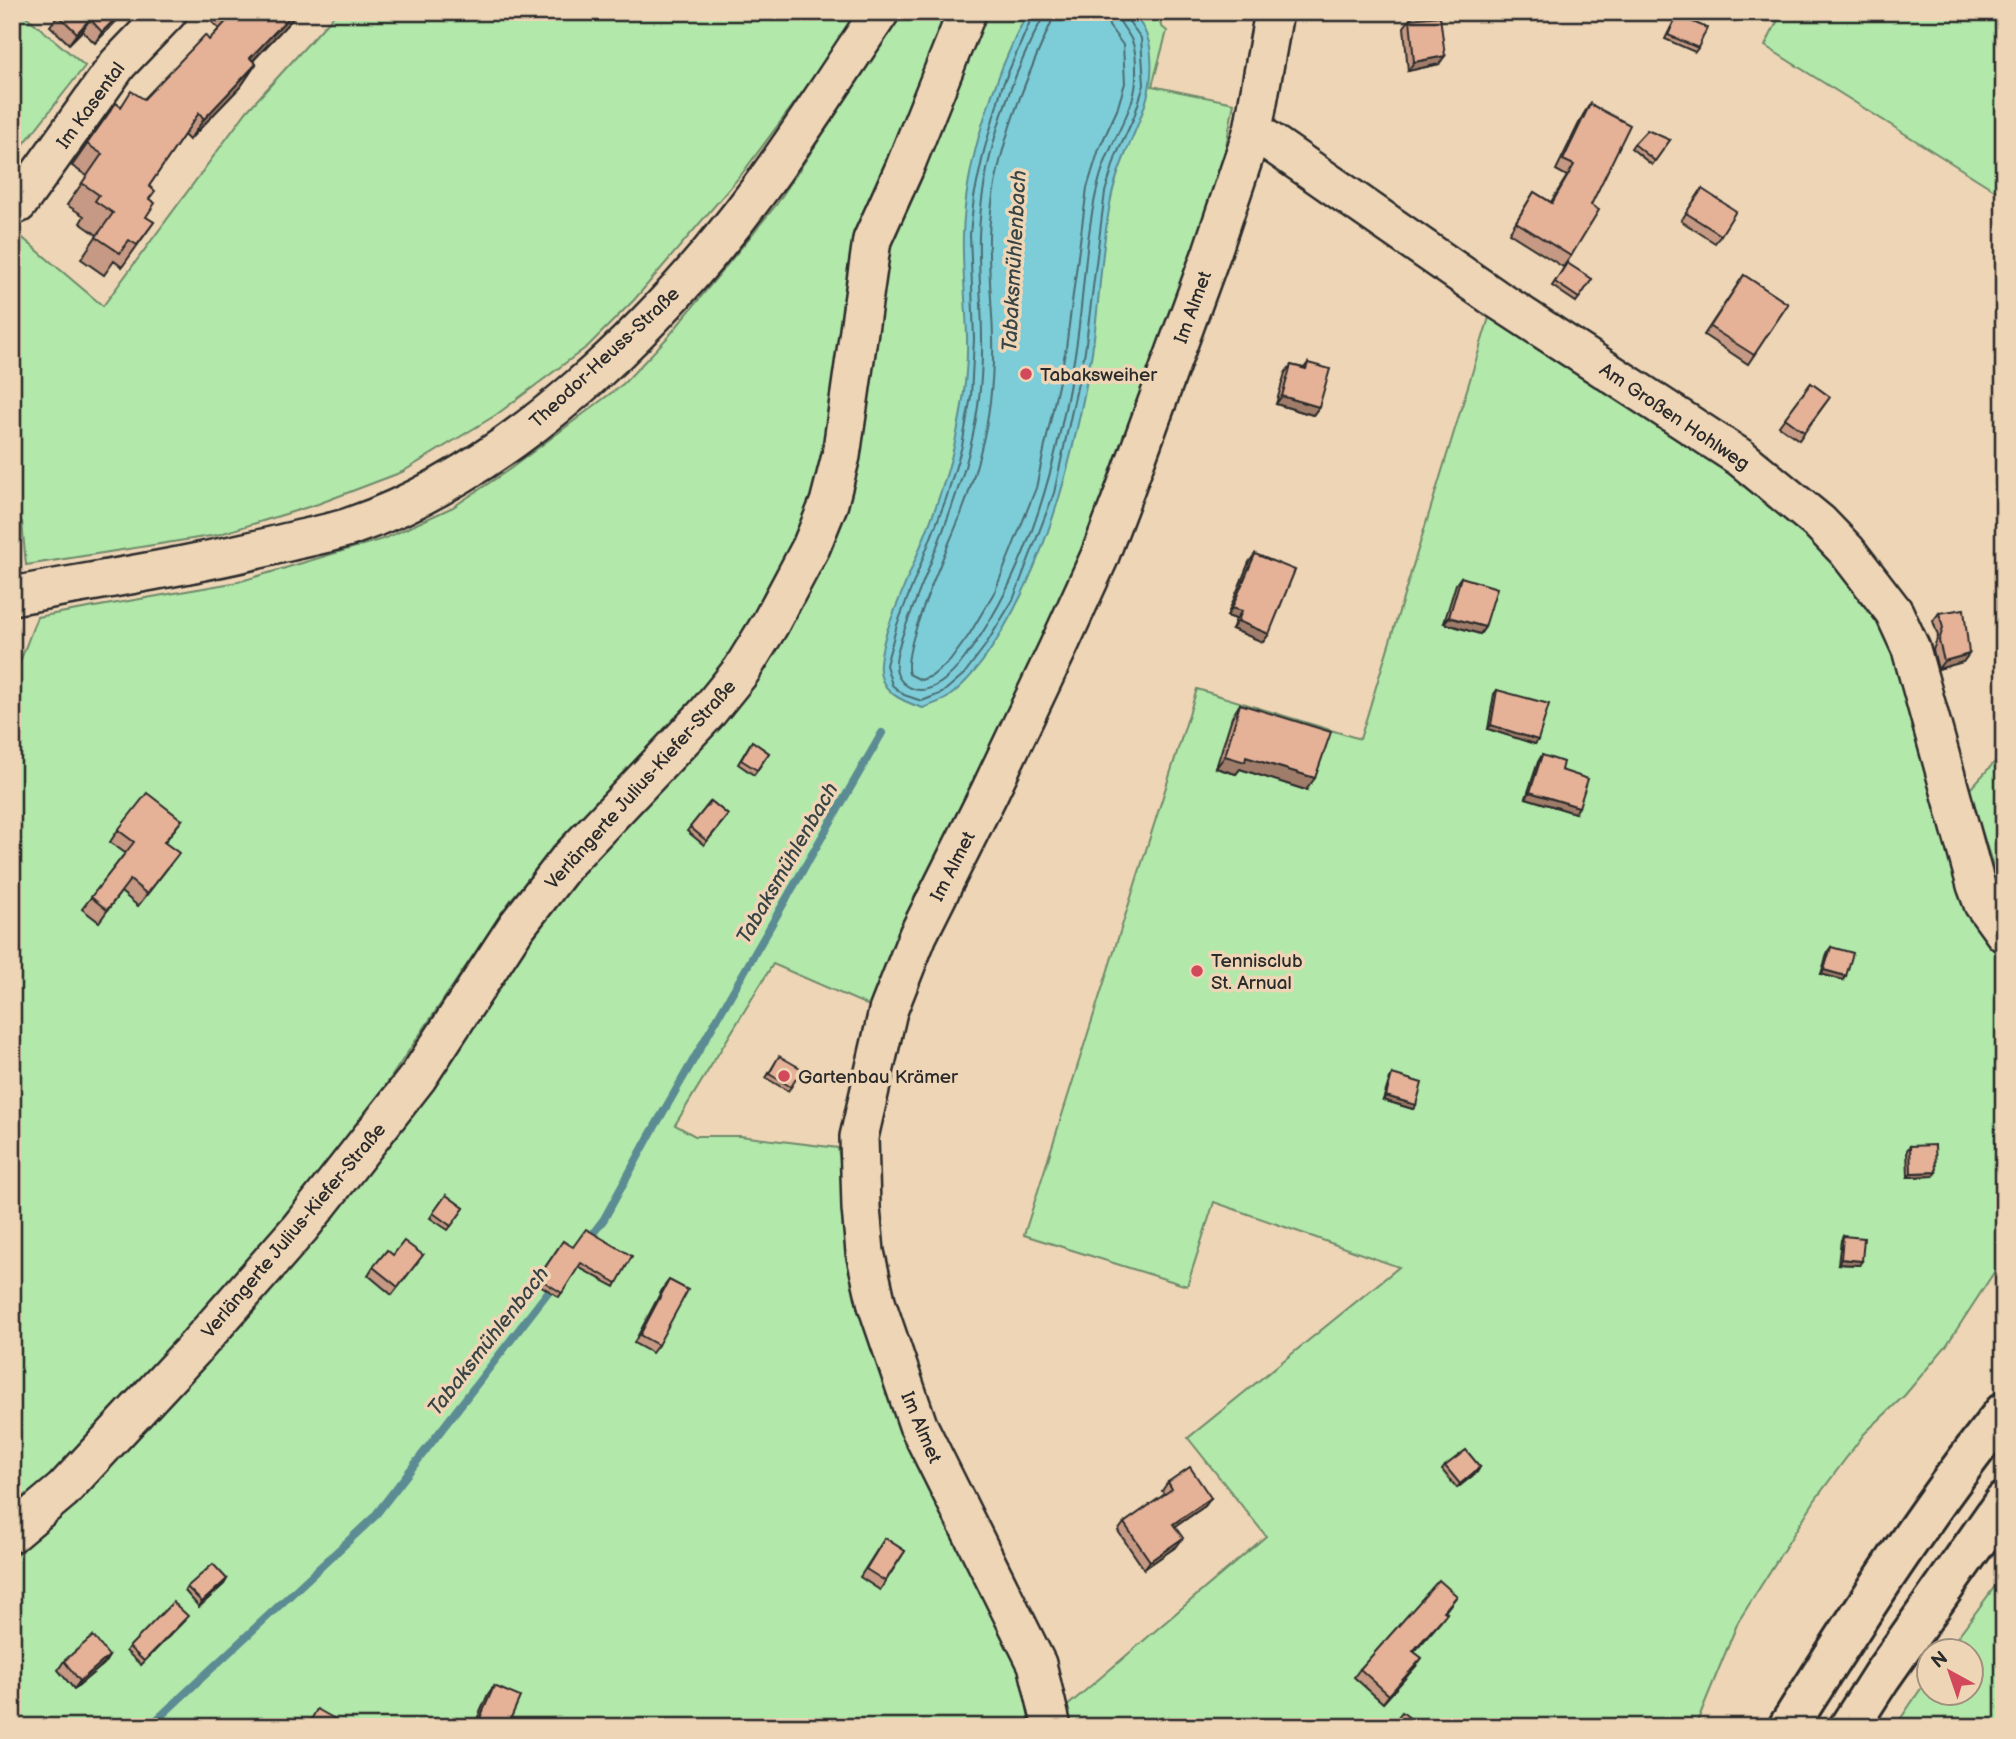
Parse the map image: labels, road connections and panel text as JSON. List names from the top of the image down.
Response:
{
  "streets": {
    "street": [
      "Im Kasental",
      "Im Almet",
      "Theodor-Heuss-Straße",
      "Am Großen Hohlweg",
      "Verlängerte Julius-Kiefer-Straße"
    ]
  },
  "crossings": [
    ["Im Almet", "Am Großen Hohlweg"]
  ],
  "water": ["Tabaksmühlenbach"],
  "places": ["Tabaksweiher", "Tennisclub St. Arnual", "Gartenbau Krämer"],
  "north": "top left"
}
